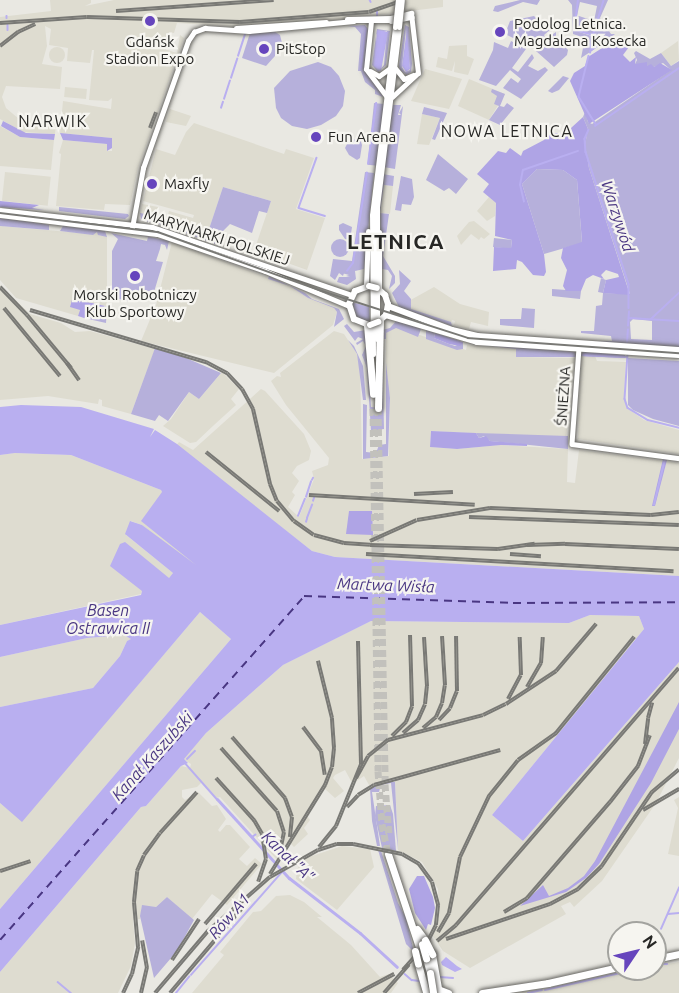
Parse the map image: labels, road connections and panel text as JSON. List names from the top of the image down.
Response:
{
  "streets": {
    "main road": ["MARYNARKI POLSKIEJ"],
    "street": ["ŚNIEŻNA"]
  },
  "districts": ["NARWIK", "NOWA LETNICA", "LETNICA"],
  "water": [
    "Warzywód",
    "Martwa Wisła",
    "Basen Ostrawica II",
    "Kanał Kaszubski",
    "Kanał \"A\"",
    "Rów A1"
  ],
  "places": [
    "Gdańsk Stadion Expo",
    "Podolog Letnica. Magdalena Kosecka",
    "PitStop",
    "Fun Arena",
    "Maxfly",
    "Morski Robotniczy Klub Sportowy"
  ],
  "north": "top right"
}
